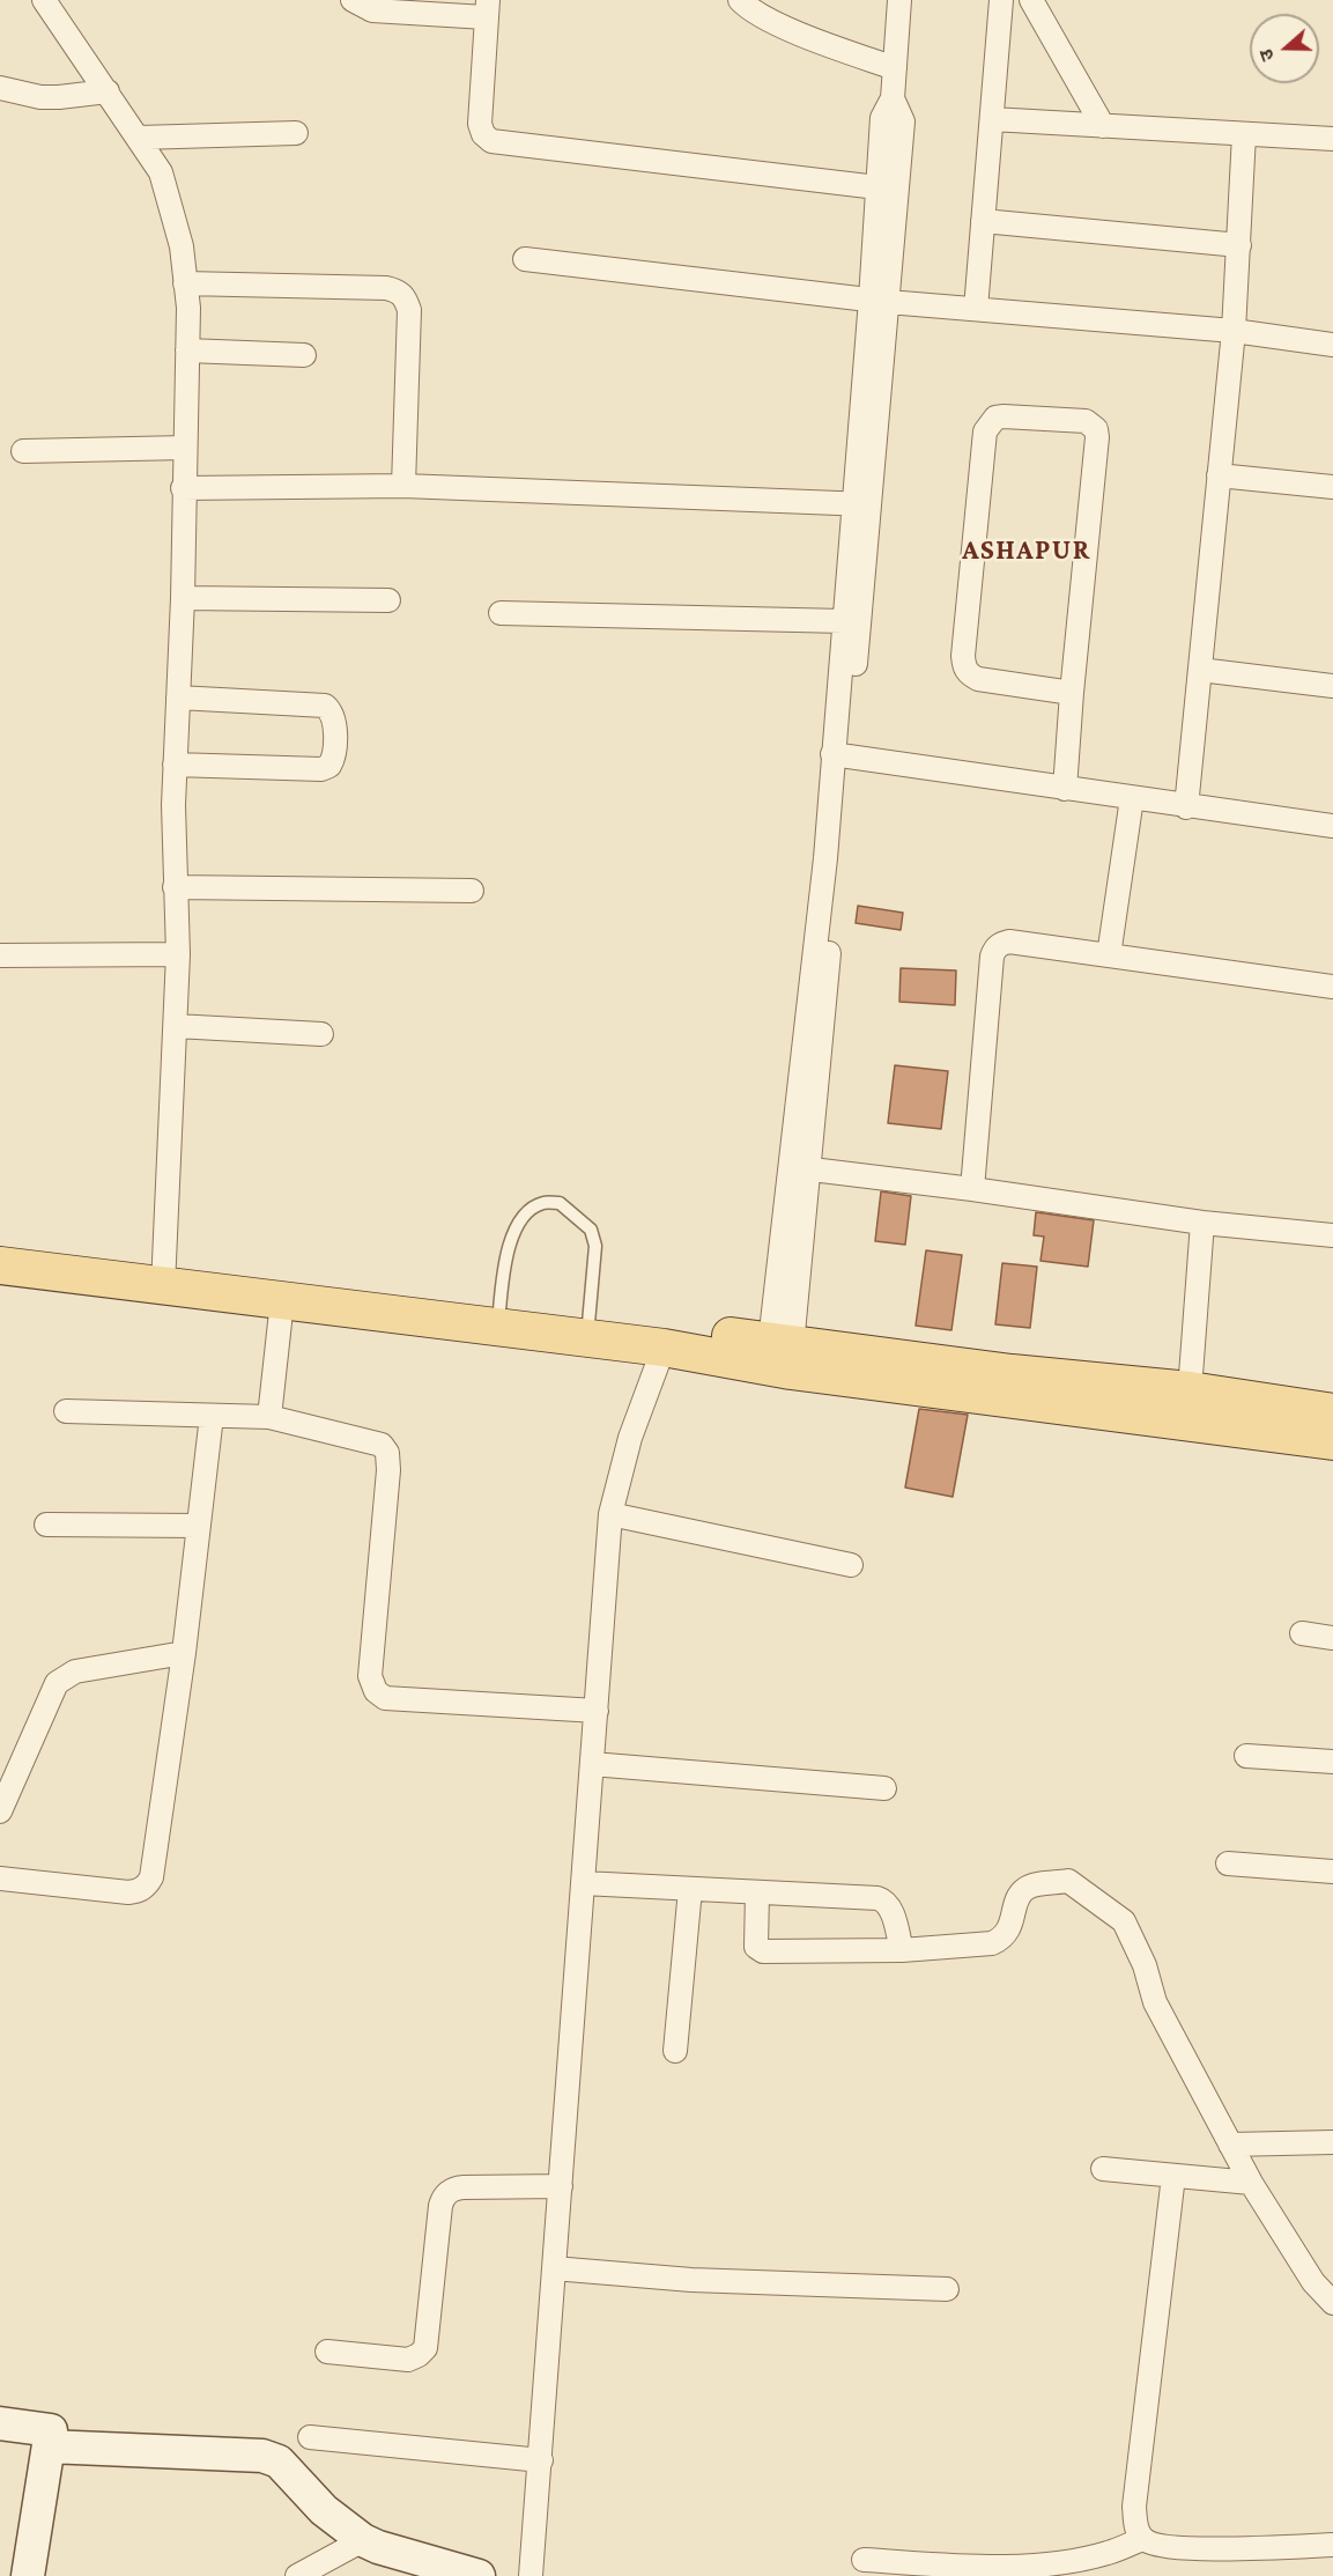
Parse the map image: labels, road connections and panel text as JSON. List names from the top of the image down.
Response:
{
  "districts": ["ASHAPUR"],
  "north": "left"
}
